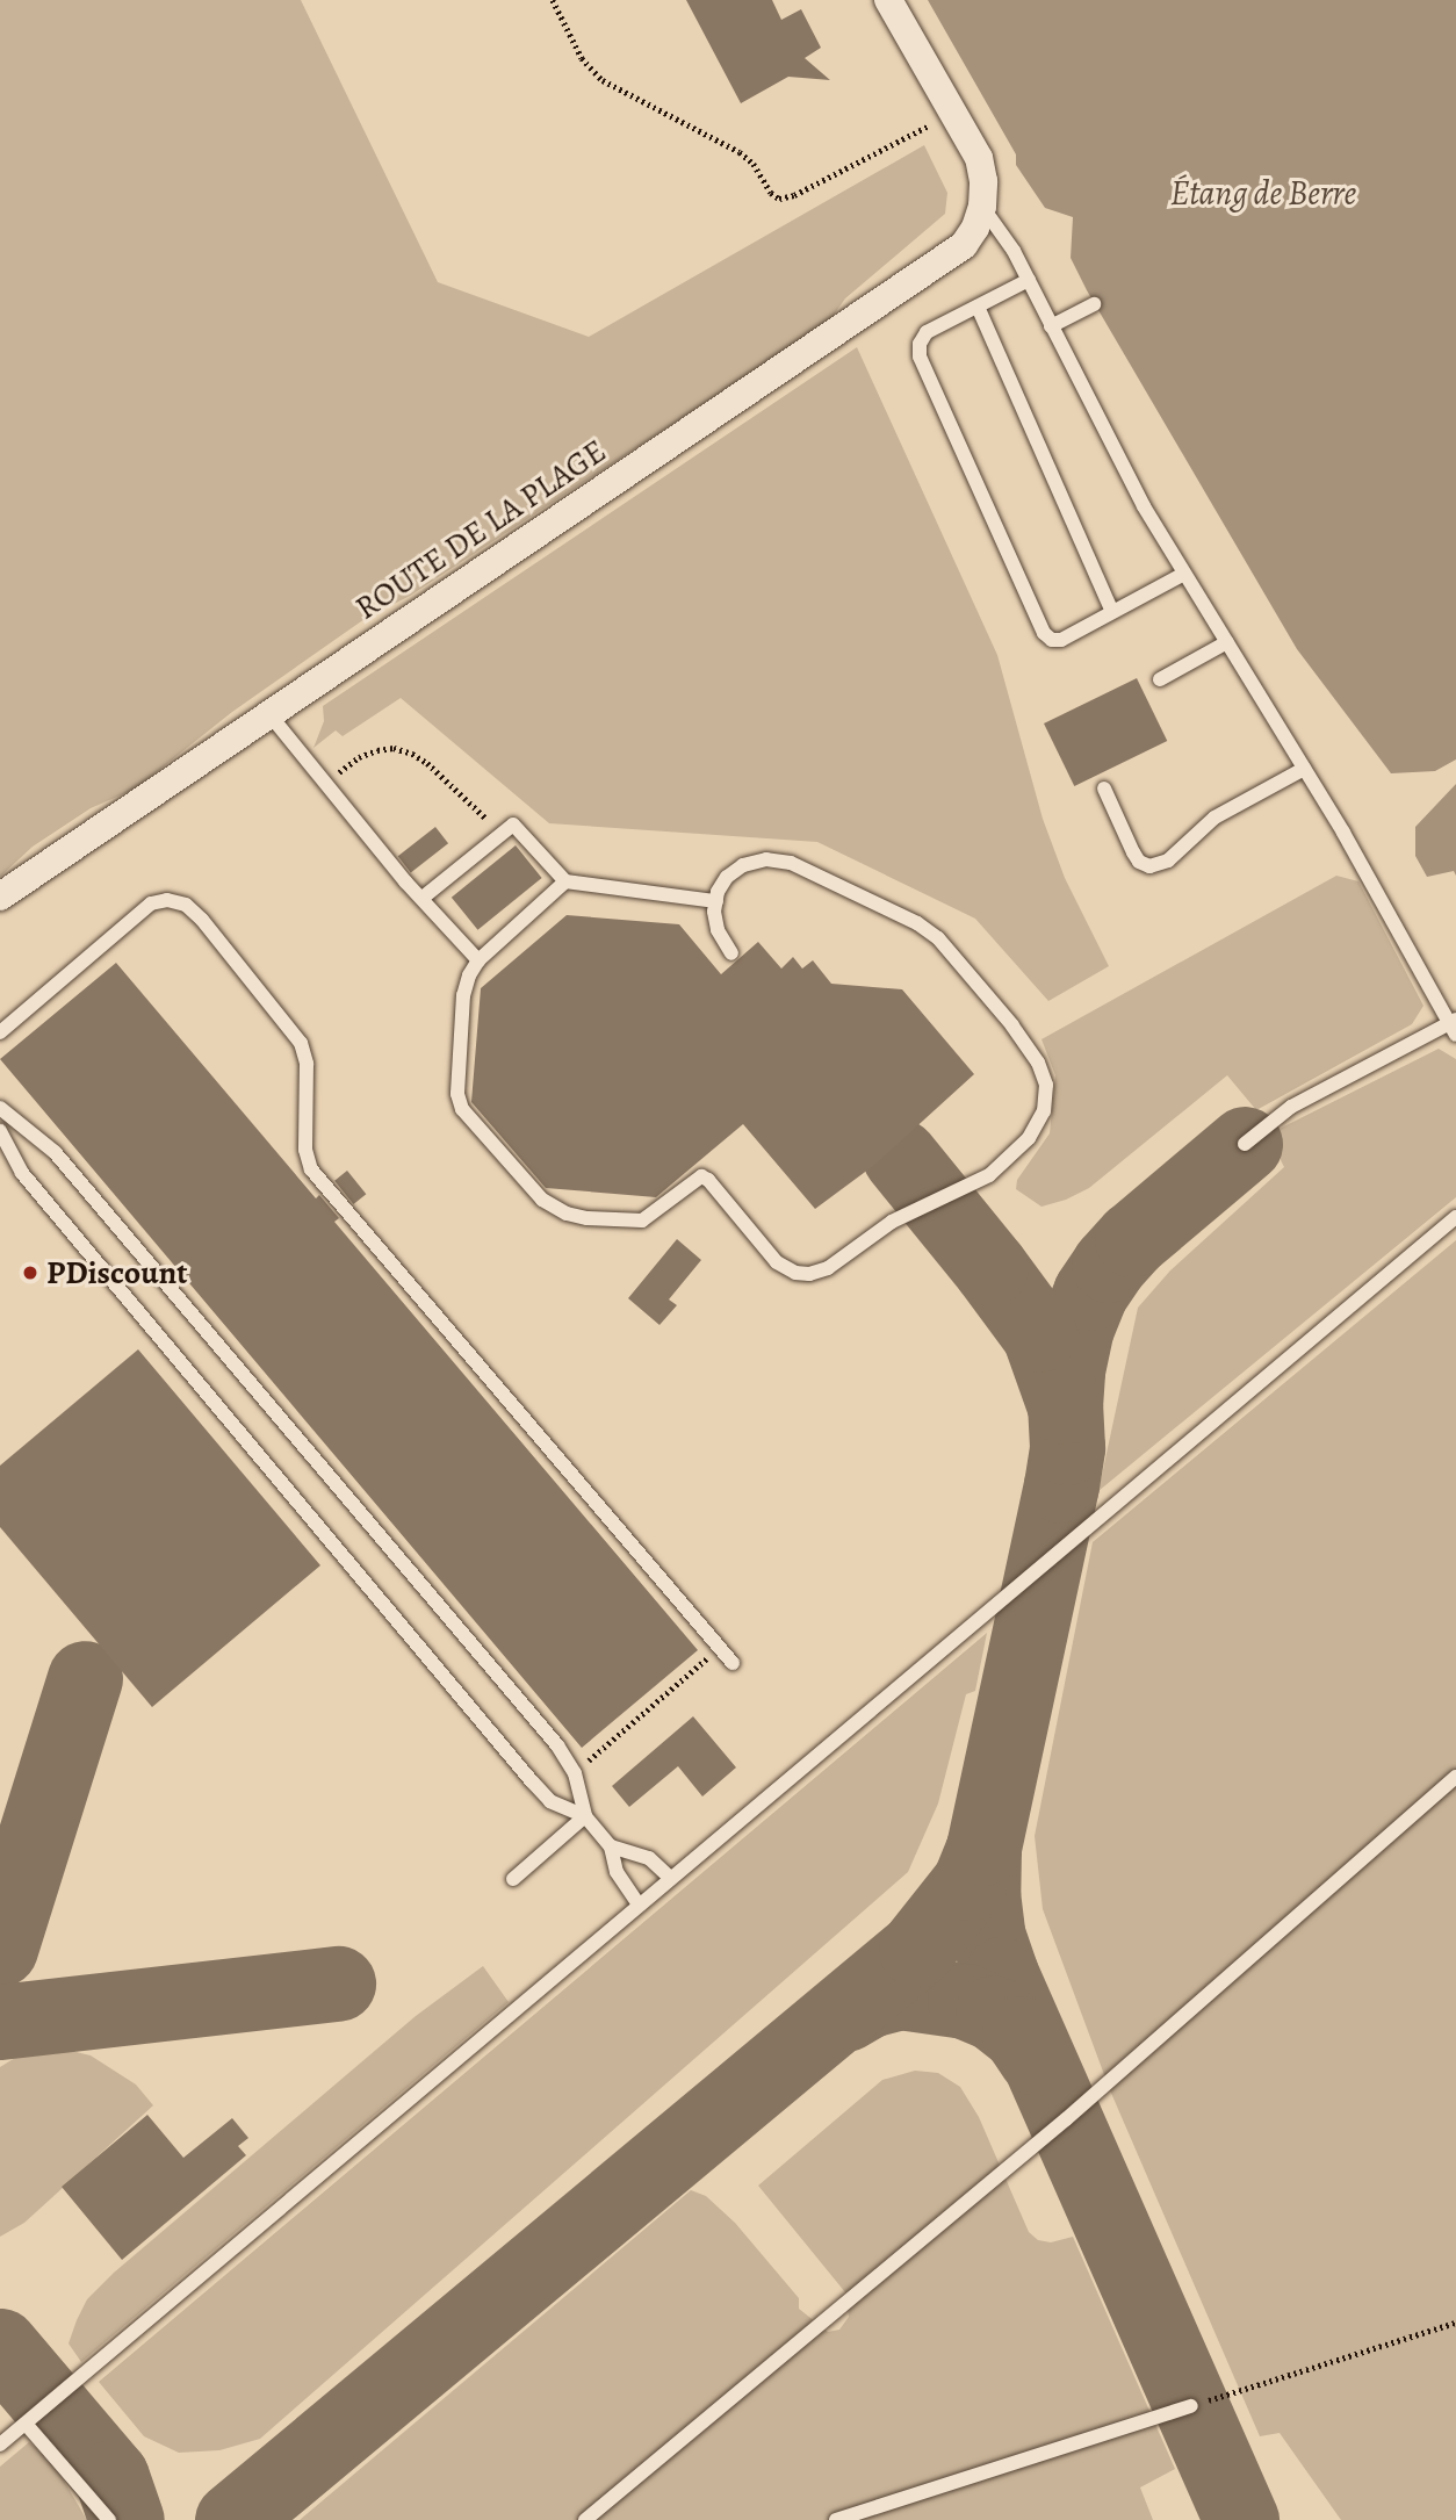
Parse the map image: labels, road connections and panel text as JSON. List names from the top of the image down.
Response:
{
  "streets": {
    "street": ["ROUTE DE LA PLAGE"]
  },
  "water": ["Étang de Berre"],
  "places": ["PDiscount"]
}
